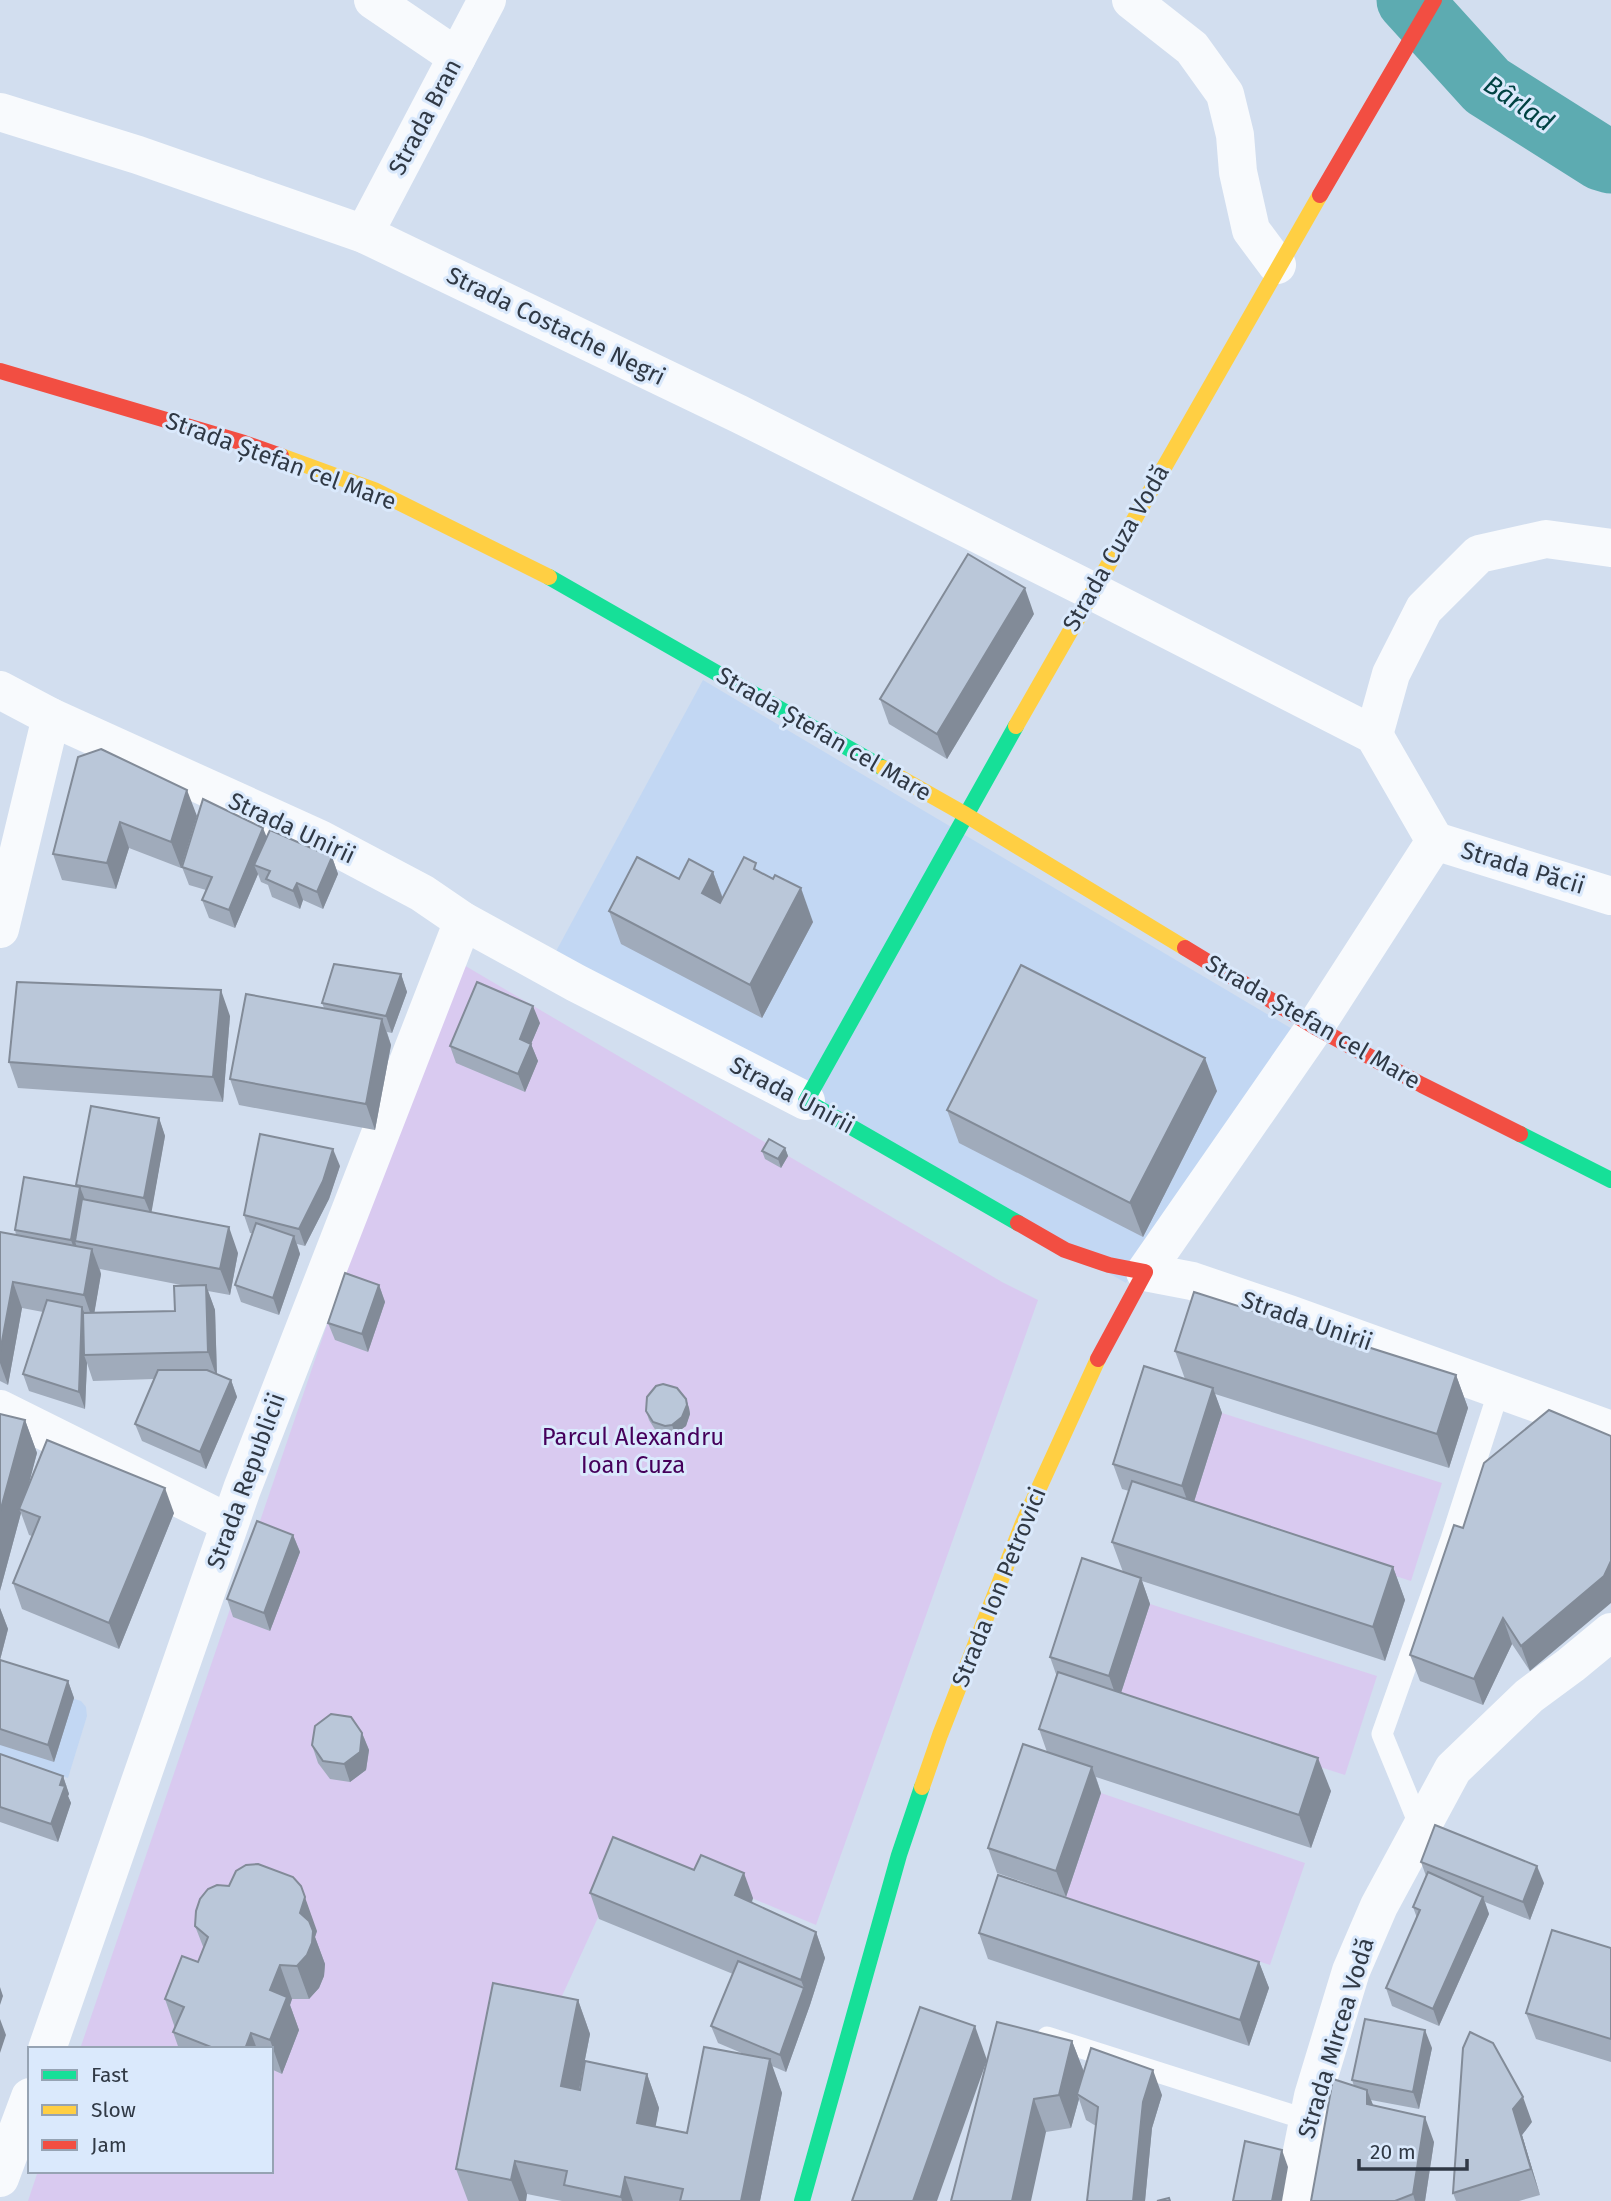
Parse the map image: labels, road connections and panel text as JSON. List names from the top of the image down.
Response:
{
  "streets": {
    "main road": [
      "Strada Ștefan cel Mare",
      "Strada Cuza Vodă",
      "Strada Unirii",
      "Strada Ion Petrovici"
    ],
    "street": [
      "Strada Bran",
      "Strada Costache Negri",
      "Strada Păcii",
      "Strada Republicii",
      "Strada Mircea Vodă"
    ]
  },
  "crossings": [
    ["Strada Bran", "Strada Costache Negri"],
    ["Strada Costache Negri", "Strada Cuza Vodă"],
    ["Strada Ștefan cel Mare", "Strada Cuza Vodă"],
    ["Strada Ștefan cel Mare", "Strada Ion Petrovici"],
    ["Strada Cuza Vodă", "Strada Unirii"],
    ["Strada Unirii", "Strada Republicii"],
    ["Strada Unirii", "Strada Ion Petrovici"],
    ["Strada Păcii", "Strada Ion Petrovici"]
  ],
  "water": ["Bârlad"],
  "parks": ["Parcul Alexandru Ioan Cuza"],
  "legend": ["Fast", "Slow", "Jam"],
  "scale_bar": "20 m"
}
